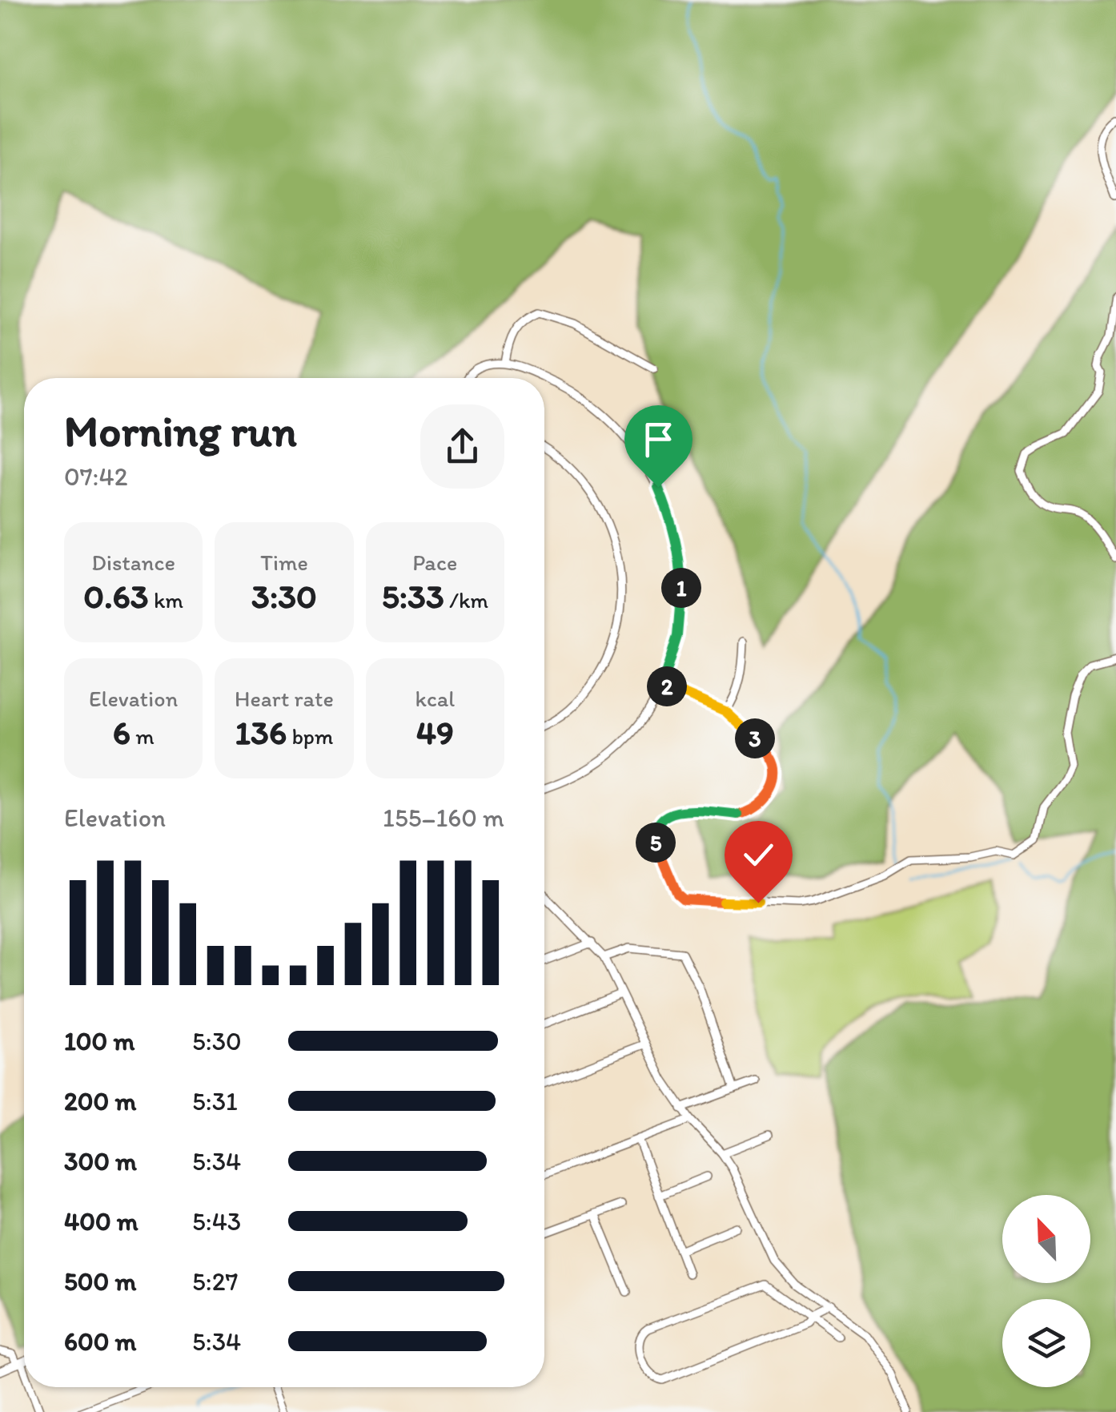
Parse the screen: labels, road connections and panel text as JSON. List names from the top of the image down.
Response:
{
  "north": "top left",
  "page": {
    "heading": ["Morning run", "07:42"],
    "stats": [
      ["Distance", "0.63 km"],
      ["Time", "3:30"],
      ["Pace", "5:33 /km"],
      ["Elevation", "6 m"],
      ["Heart rate", "136 bpm"],
      ["kcal", "49"]
    ],
    "pins": [
      "1",
      "2",
      "3",
      "5"
    ],
    "chart": ["Elevation", "155–160 m"],
    "list": [
      {
        "name": "100 m",
        "note": "5:30"
      },
      {
        "name": "200 m",
        "note": "5:31"
      },
      {
        "name": "300 m",
        "note": "5:34"
      },
      {
        "name": "400 m",
        "note": "5:43"
      },
      {
        "name": "500 m",
        "note": "5:27"
      },
      {
        "name": "600 m",
        "note": "5:34"
      }
    ]
  }
}
